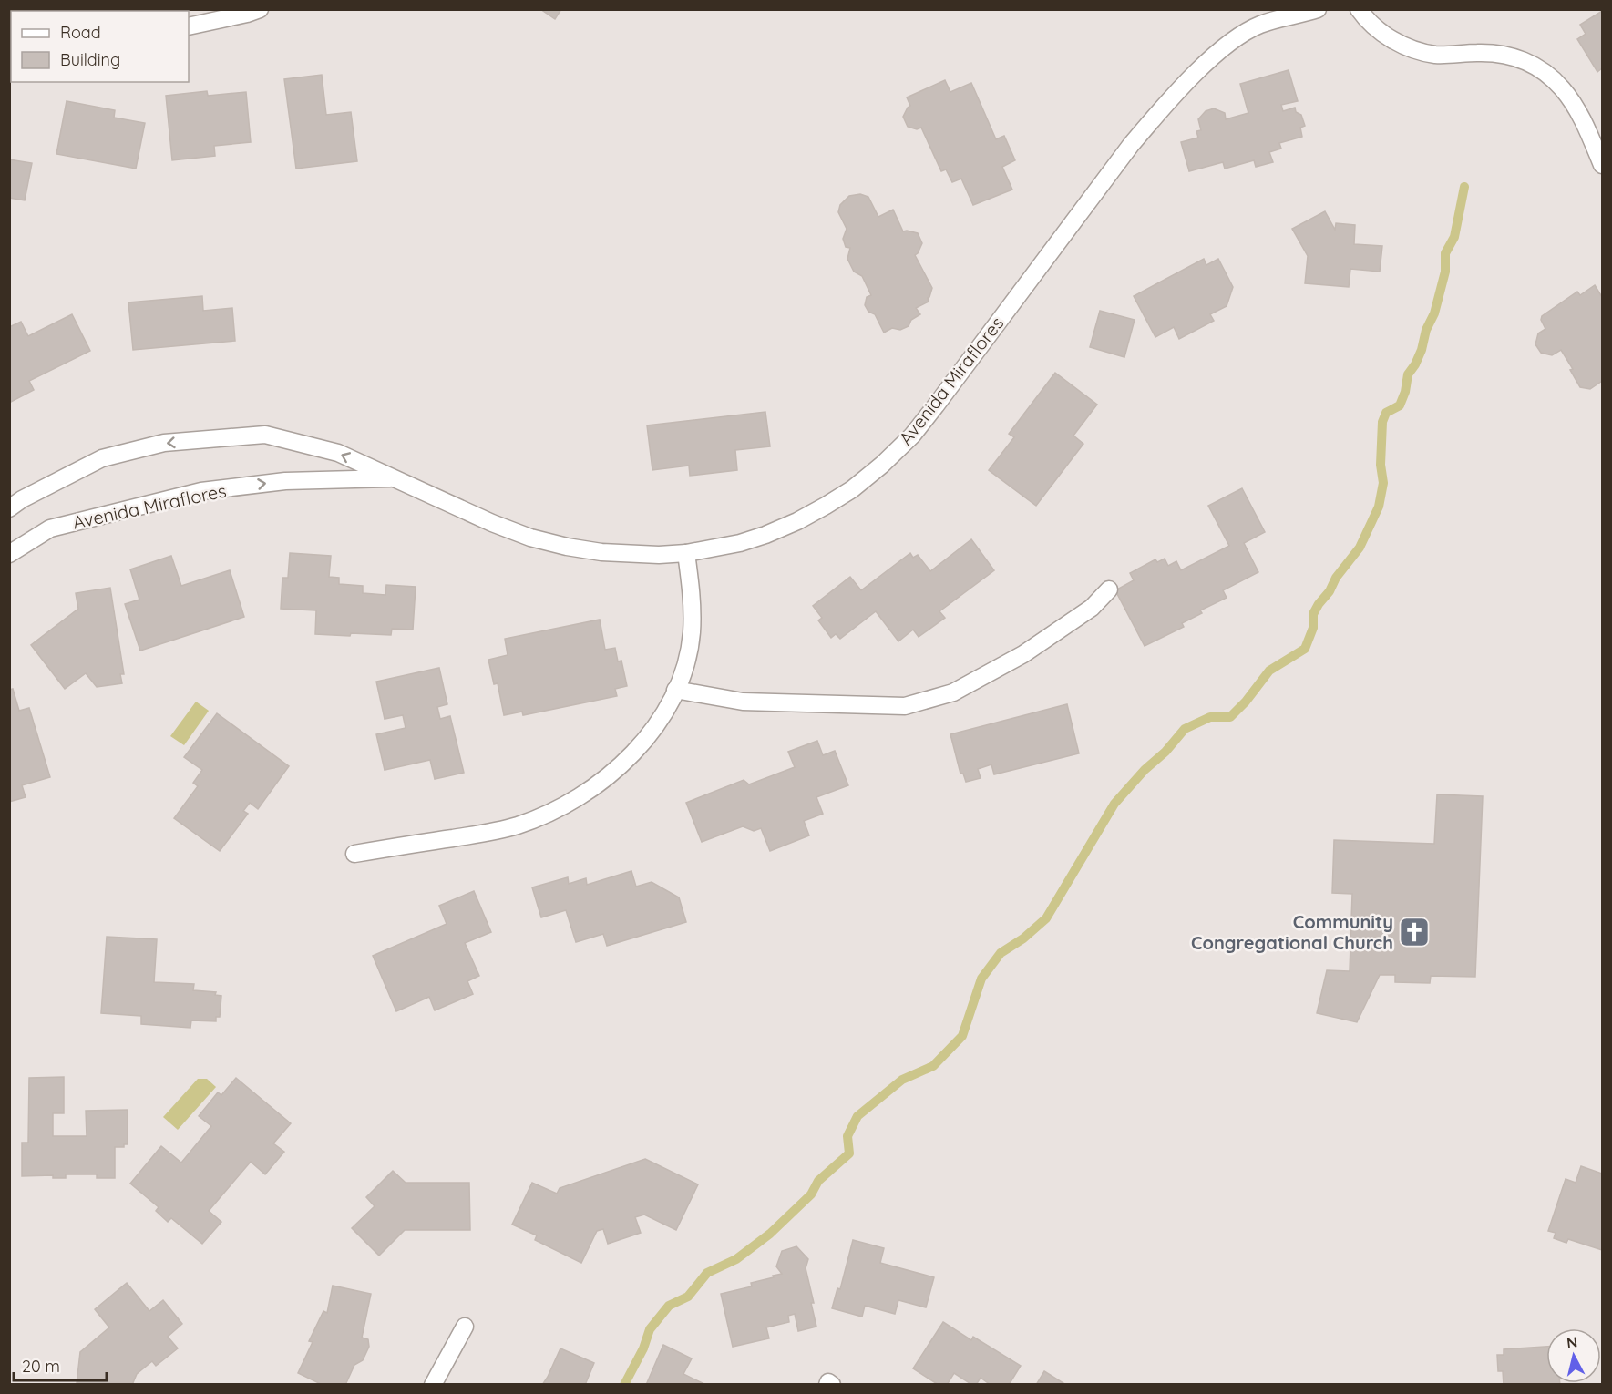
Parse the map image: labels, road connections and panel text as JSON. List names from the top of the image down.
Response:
{
  "streets": {
    "street": ["Avenida Miraflores"]
  },
  "places": {
    "church": ["Community Congregational Church"]
  },
  "legend": ["Road", "Building"],
  "scale_bar": "20 m",
  "north": "top"
}
